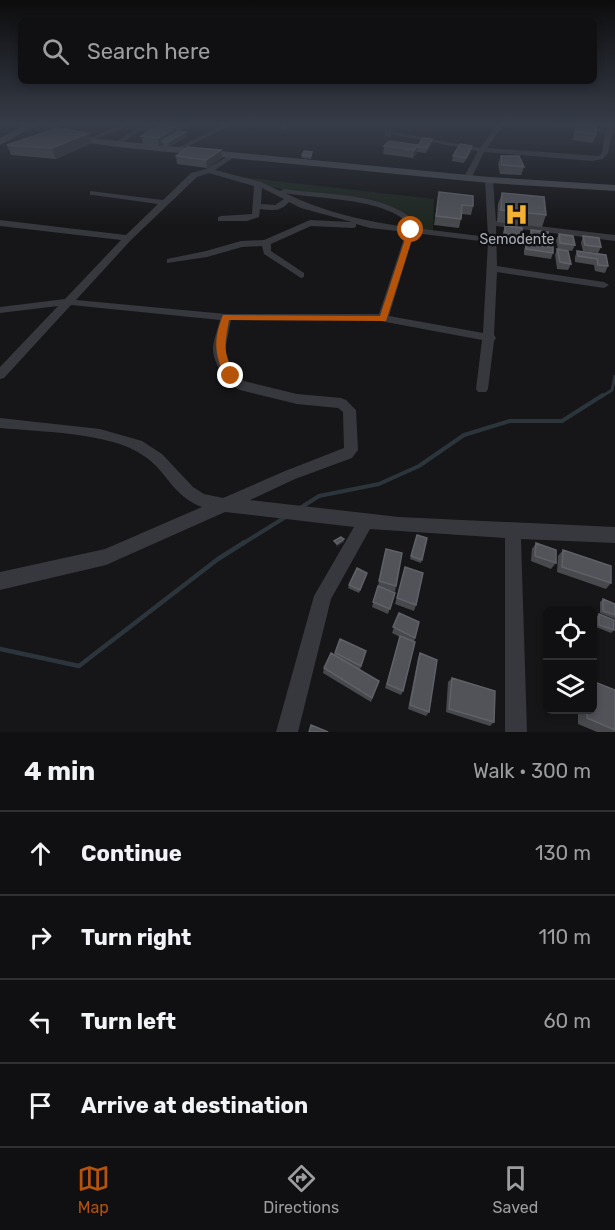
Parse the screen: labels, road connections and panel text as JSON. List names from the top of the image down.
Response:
{
  "places": {
    "hospital": ["Semodente"]
  },
  "page": {
    "search": "Search here",
    "heading": ["4 min", "Walk · 300 m"],
    "list": [
      ["Continue", "130 m"],
      ["Turn right", "110 m"],
      ["Turn left", "60 m"],
      "Arrive at destination"
    ],
    "nav": ["Map", "Directions", "Saved"]
  }
}
